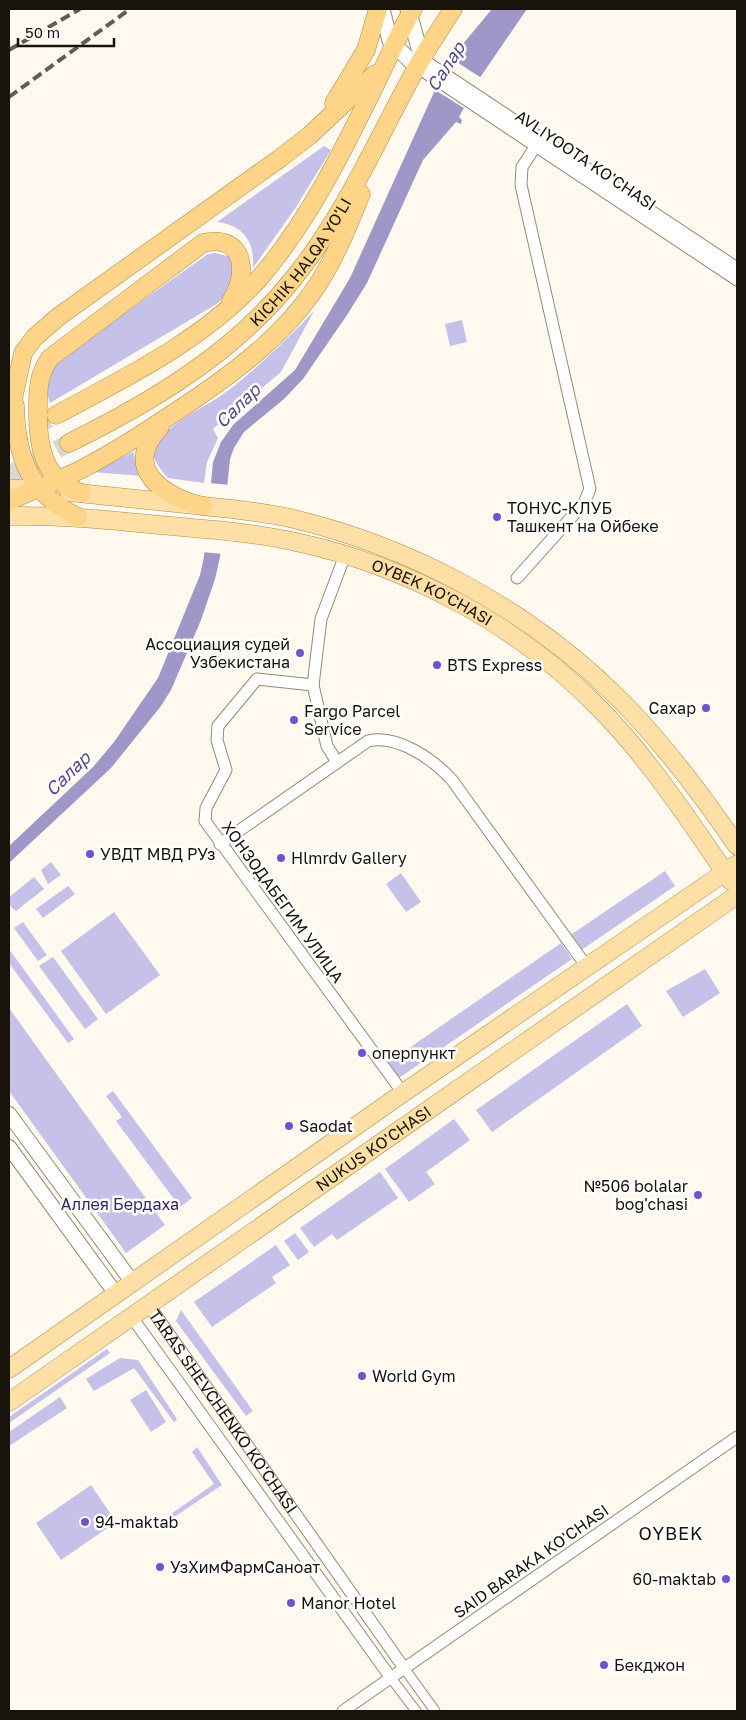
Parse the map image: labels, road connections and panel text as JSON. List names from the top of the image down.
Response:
{
  "streets": {
    "highway": ["KICHIK HALQA YO'LI"],
    "main road": ["OYBEK KO'CHASI", "NUKUS KO'CHASI", "TARAS SHEVCHENKO KO'CHASI"],
    "street": ["AVLIYOOTA KO'CHASI", "ХОНЗОДАБЕГИМ УЛИЦА", "SAID BARAKA KO'CHASI"]
  },
  "crossings": [
    ["AVLIYOOTA KO'CHASI", "KICHIK HALQA YO'LI"],
    ["OYBEK KO'CHASI", "NUKUS KO'CHASI"],
    ["ХОНЗОДАБЕГИМ УЛИЦА", "NUKUS KO'CHASI"],
    ["NUKUS KO'CHASI", "TARAS SHEVCHENKO KO'CHASI"],
    ["TARAS SHEVCHENKO KO'CHASI", "SAID BARAKA KO'CHASI"]
  ],
  "districts": ["OYBEK"],
  "water": ["Салар"],
  "parks": ["Аллея Бердаха"],
  "places": [
    "ТОНУС-КЛУБ Ташкент на Ойбеке",
    "Ассоциация судей Узбекистана",
    "BTS Express",
    "Сахар",
    "Fargo Parcel Service",
    "УВДТ МВД РУз",
    "Hlmrdv Gallery",
    "оперпункт",
    "Saodat",
    "№506 bolalar bog'chasi",
    "World Gym",
    "94-maktab",
    "УзХимФармСаноат",
    "60-maktab",
    "Manor Hotel",
    "Бекджон"
  ],
  "scale_bar": "50 m"
}
